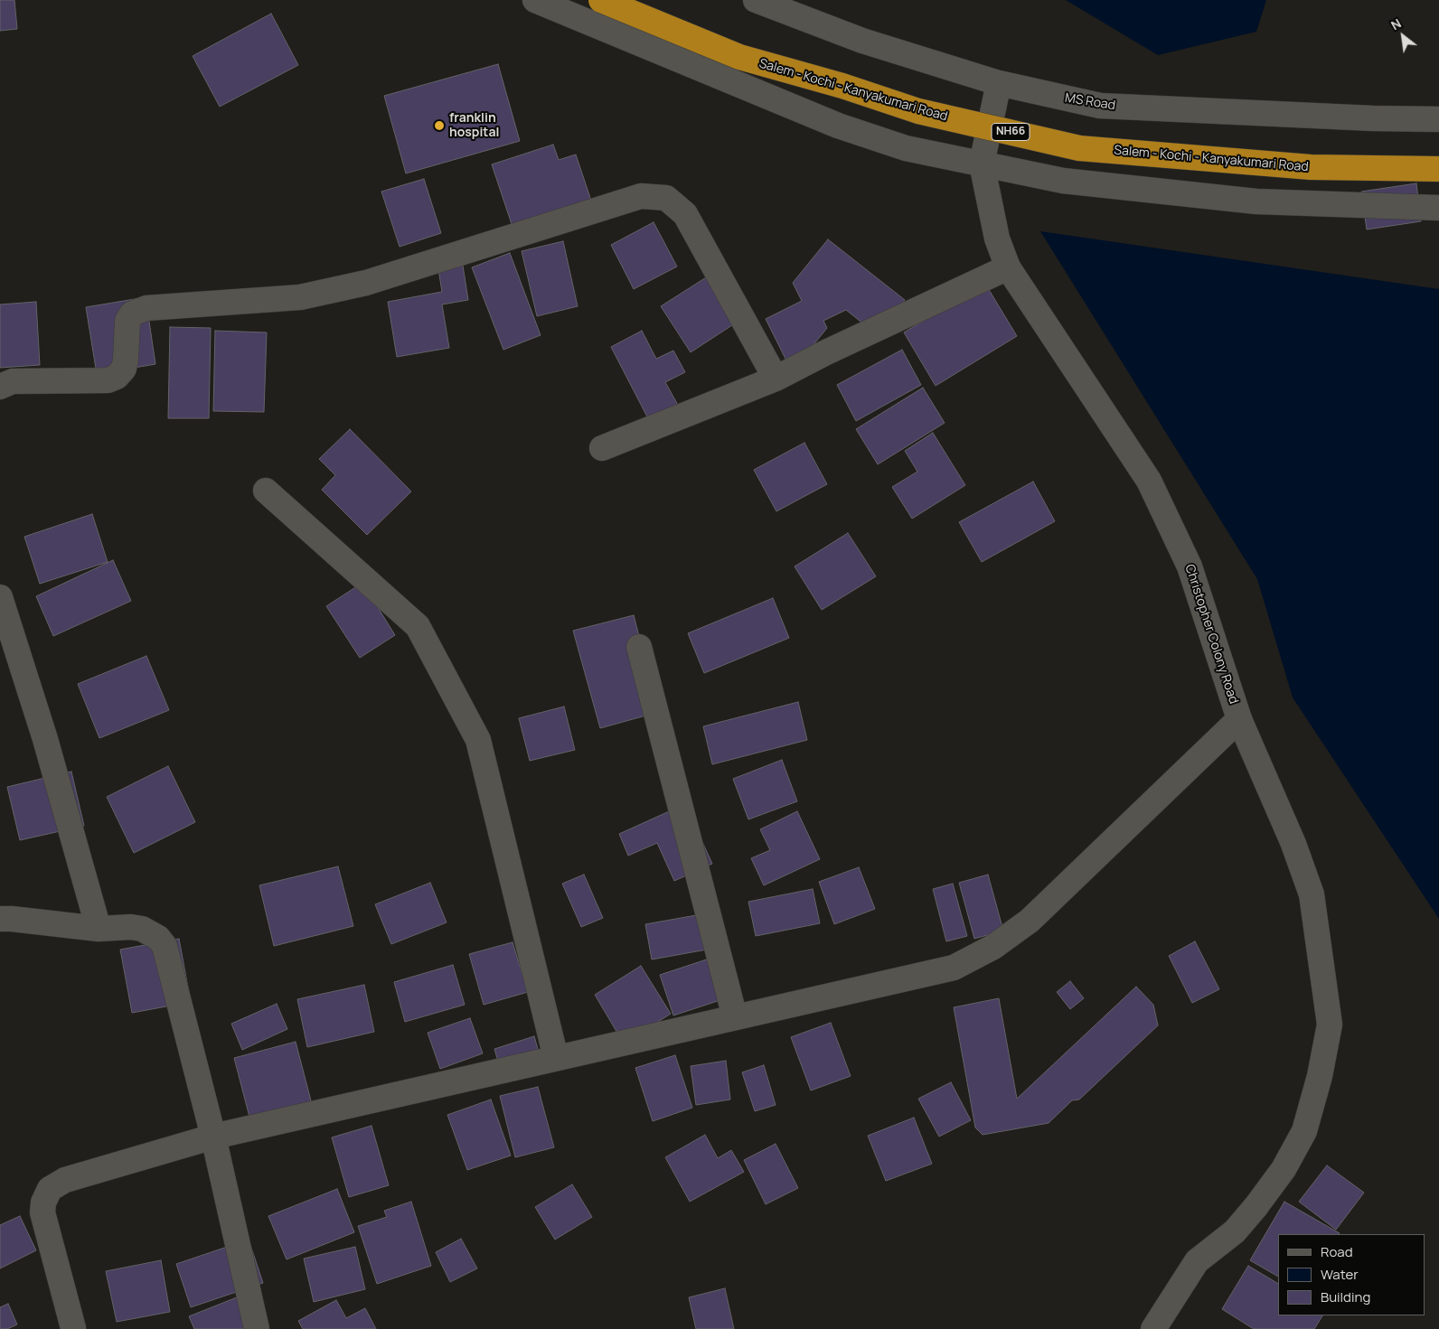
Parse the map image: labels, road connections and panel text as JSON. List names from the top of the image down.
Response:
{
  "streets": {
    "highway": ["Salem - Kochi - Kanyakumari Road", "NH66"],
    "street": ["MS Road", "Christopher Colony Road"]
  },
  "crossings": [
    ["MS Road", "Christopher Colony Road"]
  ],
  "places": ["franklin hospital"],
  "legend": ["Road", "Water", "Building"],
  "north": "top left"
}
